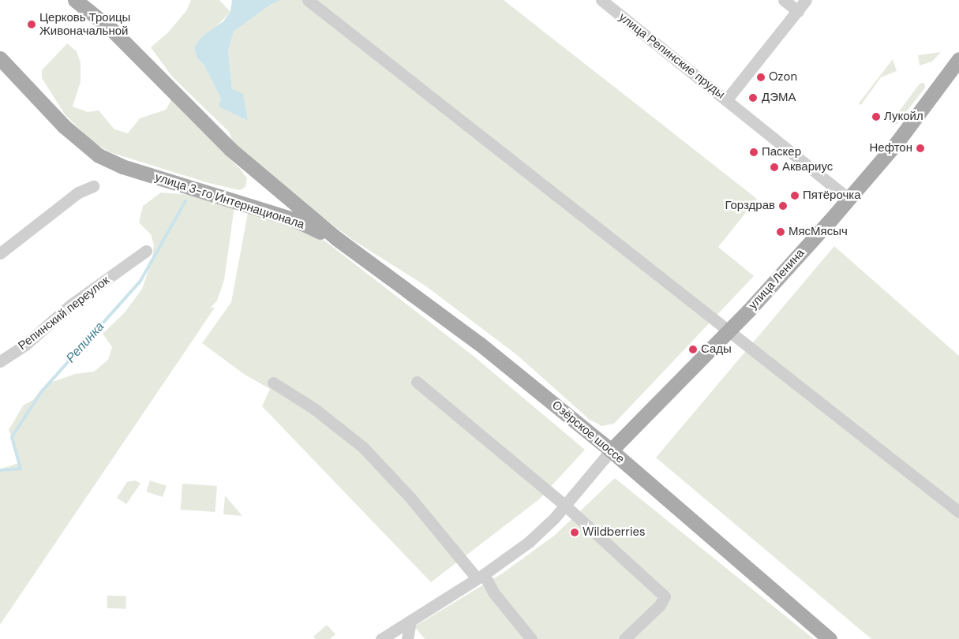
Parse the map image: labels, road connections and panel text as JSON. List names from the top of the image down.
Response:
{
  "streets": {
    "main road": ["улица 3-го Интернационала", "улица Ленина", "Озёрское шоссе"],
    "street": ["улица Репинские пруды", "Репинский переулок"]
  },
  "crossings": [
    ["улица 3-го Интернационала", "Озёрское шоссе"],
    ["улица Ленина", "Озёрское шоссе"]
  ],
  "water": ["Репинка"],
  "places": [
    "Церковь Троицы Живоначальной",
    "Ozon",
    "ДЭМА",
    "Лукойл",
    "Нефтон",
    "Паскер",
    "Аквариус",
    "Пятёрочка",
    "Горздрав",
    "МясМясыч",
    "Сады",
    "Wildberries"
  ]
}
